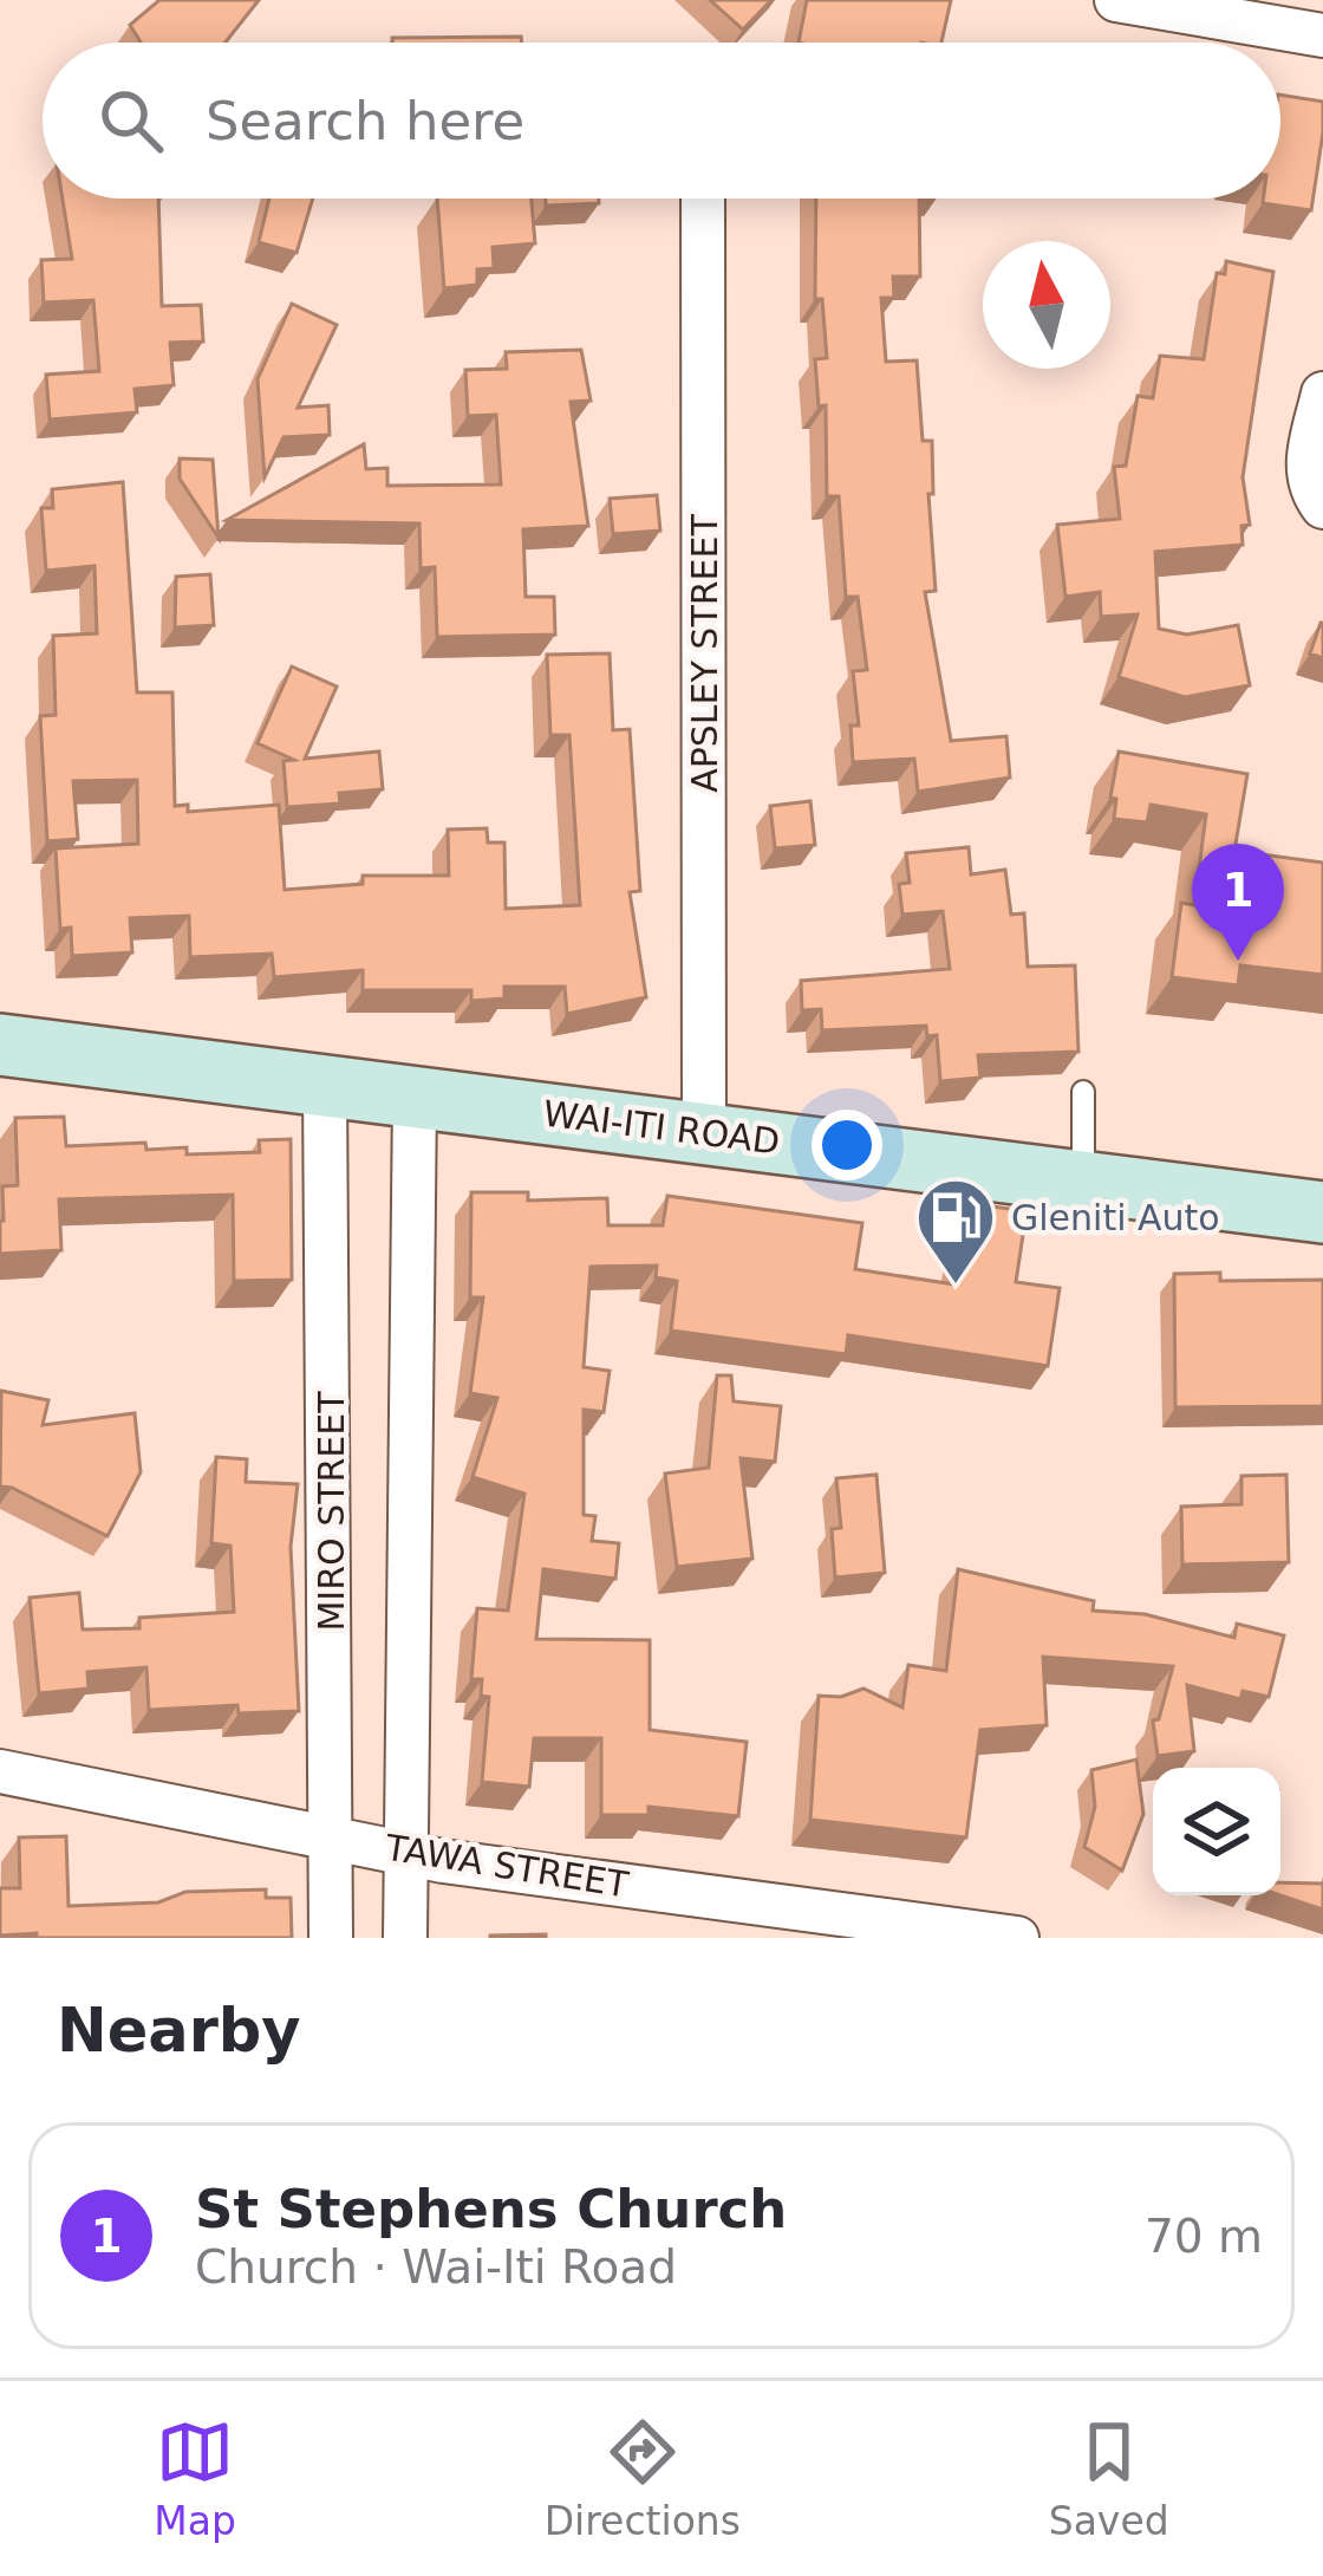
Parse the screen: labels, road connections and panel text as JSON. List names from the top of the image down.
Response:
{
  "streets": {
    "street": [
      "APSLEY STREET",
      "WAI-ITI ROAD",
      "MIRO STREET",
      "TAWA STREET"
    ]
  },
  "crossings": [
    ["APSLEY STREET", "WAI-ITI ROAD"],
    ["WAI-ITI ROAD", "MIRO STREET"],
    ["MIRO STREET", "TAWA STREET"]
  ],
  "places": {
    "fuel station": ["Gleniti Auto"]
  },
  "north": "top",
  "page": {
    "search": "Search here",
    "pins": "1",
    "heading": "Nearby",
    "list": [
      {
        "mark": "1",
        "name": "St Stephens Church",
        "note": "Church · Wai-Iti Road",
        "value": "70 m"
      }
    ],
    "nav": ["Map", "Directions", "Saved"]
  }
}
